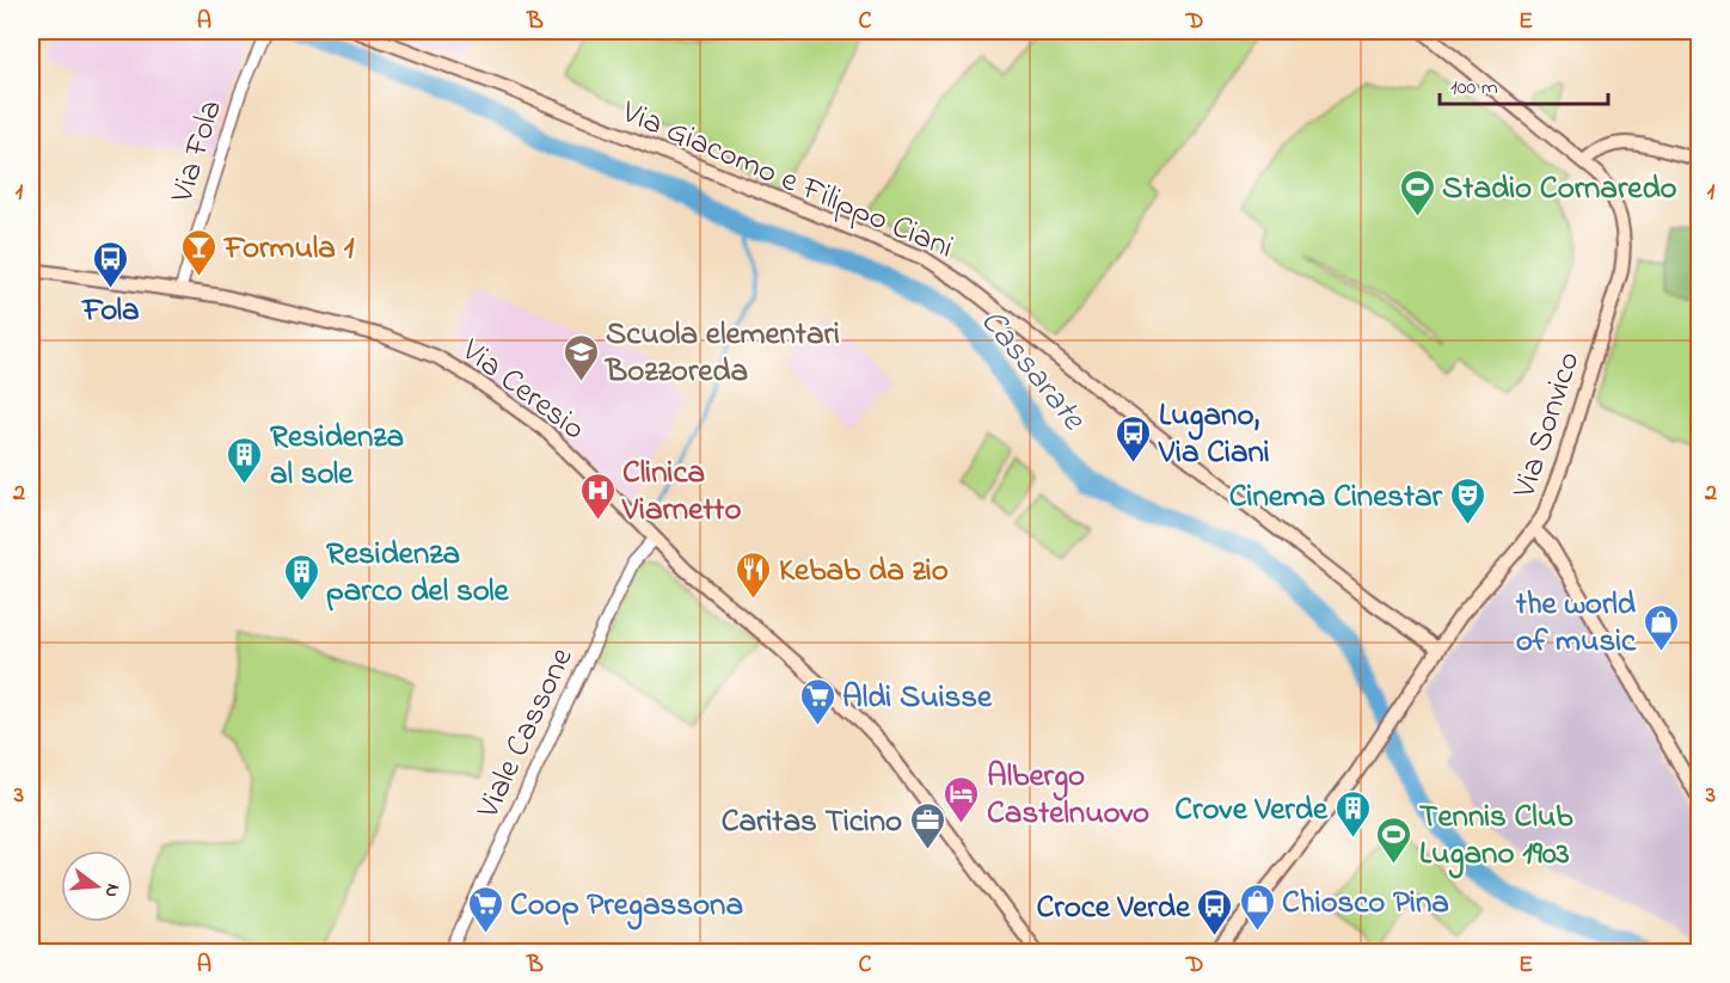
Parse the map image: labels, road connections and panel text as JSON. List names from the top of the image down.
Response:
{
  "streets": {
    "main road": ["Via Giacomo e Filippo Ciani", "Via Ceresio", "Via Sonvico"],
    "street": ["Via Fola", "Viale Cassone"]
  },
  "crossings": [
    ["Via Fola", "Via Ceresio"],
    ["Via Ceresio", "Viale Cassone"]
  ],
  "water": ["Cassarate"],
  "places": {
    "sports": ["Stadio Cornaredo", "Tennis Club Lugano 1903"],
    "bar": ["Formula 1"],
    "bus stop": ["Fola", "Lugano, Via Ciani", "Croce Verde"],
    "school or university": ["Scuola elementari Bozzoreda"],
    "building": ["Residenza al sole", "Residenza parco del sole", "Crove Verde"],
    "hospital": ["Clinica Viarnetto"],
    "theatre": ["Cinema Cinestar"],
    "restaurant": ["Kebab da zio"],
    "shop": ["the world of music", "Chiosco Pina"],
    "supermarket": ["Aldi Suisse", "Coop Pregassona"],
    "hotel": ["Albergo Castelnuovo"],
    "office": ["Caritas Ticino"]
  },
  "scale_bar": "100 m",
  "north": "right",
  "grid": {
    "columns": [
      "A",
      "B",
      "C",
      "D",
      "E"
    ],
    "rows": ["1", "2", "3"]
  }
}
